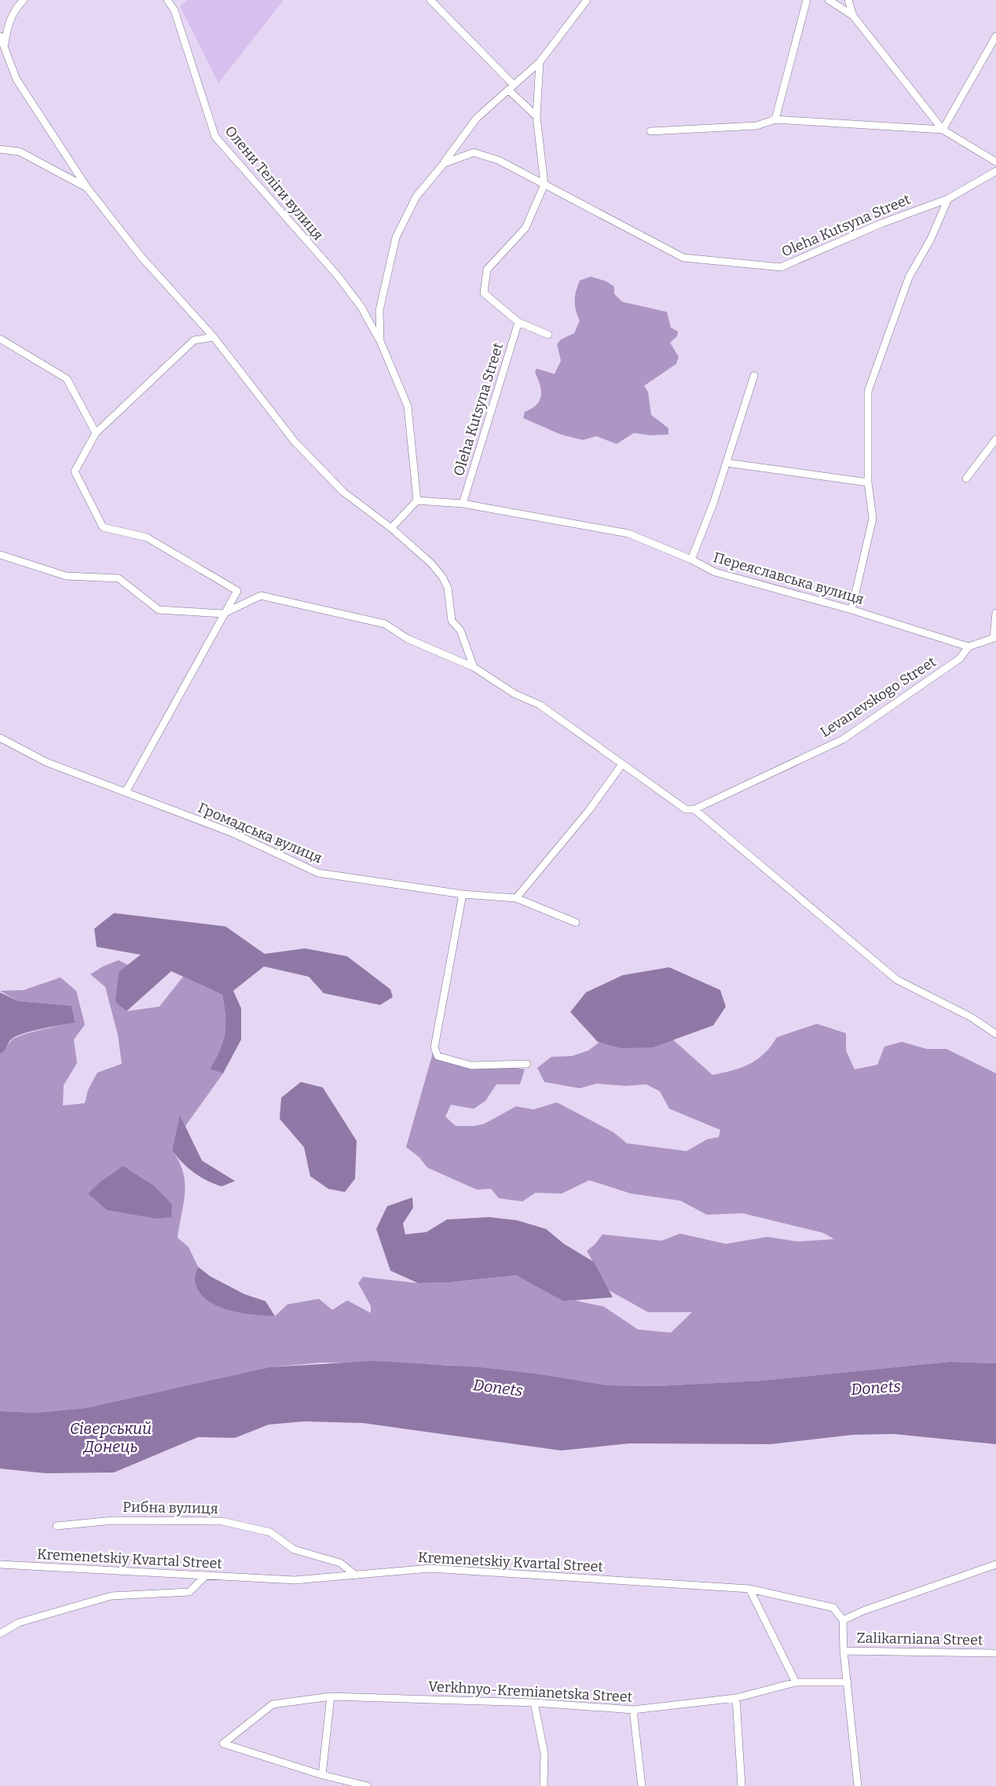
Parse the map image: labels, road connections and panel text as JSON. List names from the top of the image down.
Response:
{
  "streets": {
    "street": [
      "Олени Теліги вулиця",
      "Oleha Kutsyna Street",
      "Переяславська вулиця",
      "Levanevskogo Street",
      "Громадська вулиця",
      "Рибна вулиця",
      "Kremenetskiy Kvartal Street",
      "Zalikarniana Street",
      "Verkhnyo-Kremianetska Street"
    ]
  },
  "crossings": [
    ["Олени Теліги вулиця", "Oleha Kutsyna Street"],
    ["Олени Теліги вулиця", "Переяславська вулиця"],
    ["Oleha Kutsyna Street", "Переяславська вулиця"],
    ["Переяславська вулиця", "Levanevskogo Street"],
    ["Рибна вулиця", "Kremenetskiy Kvartal Street"]
  ],
  "water": ["Donets", "Сіверський Донець"]
}
